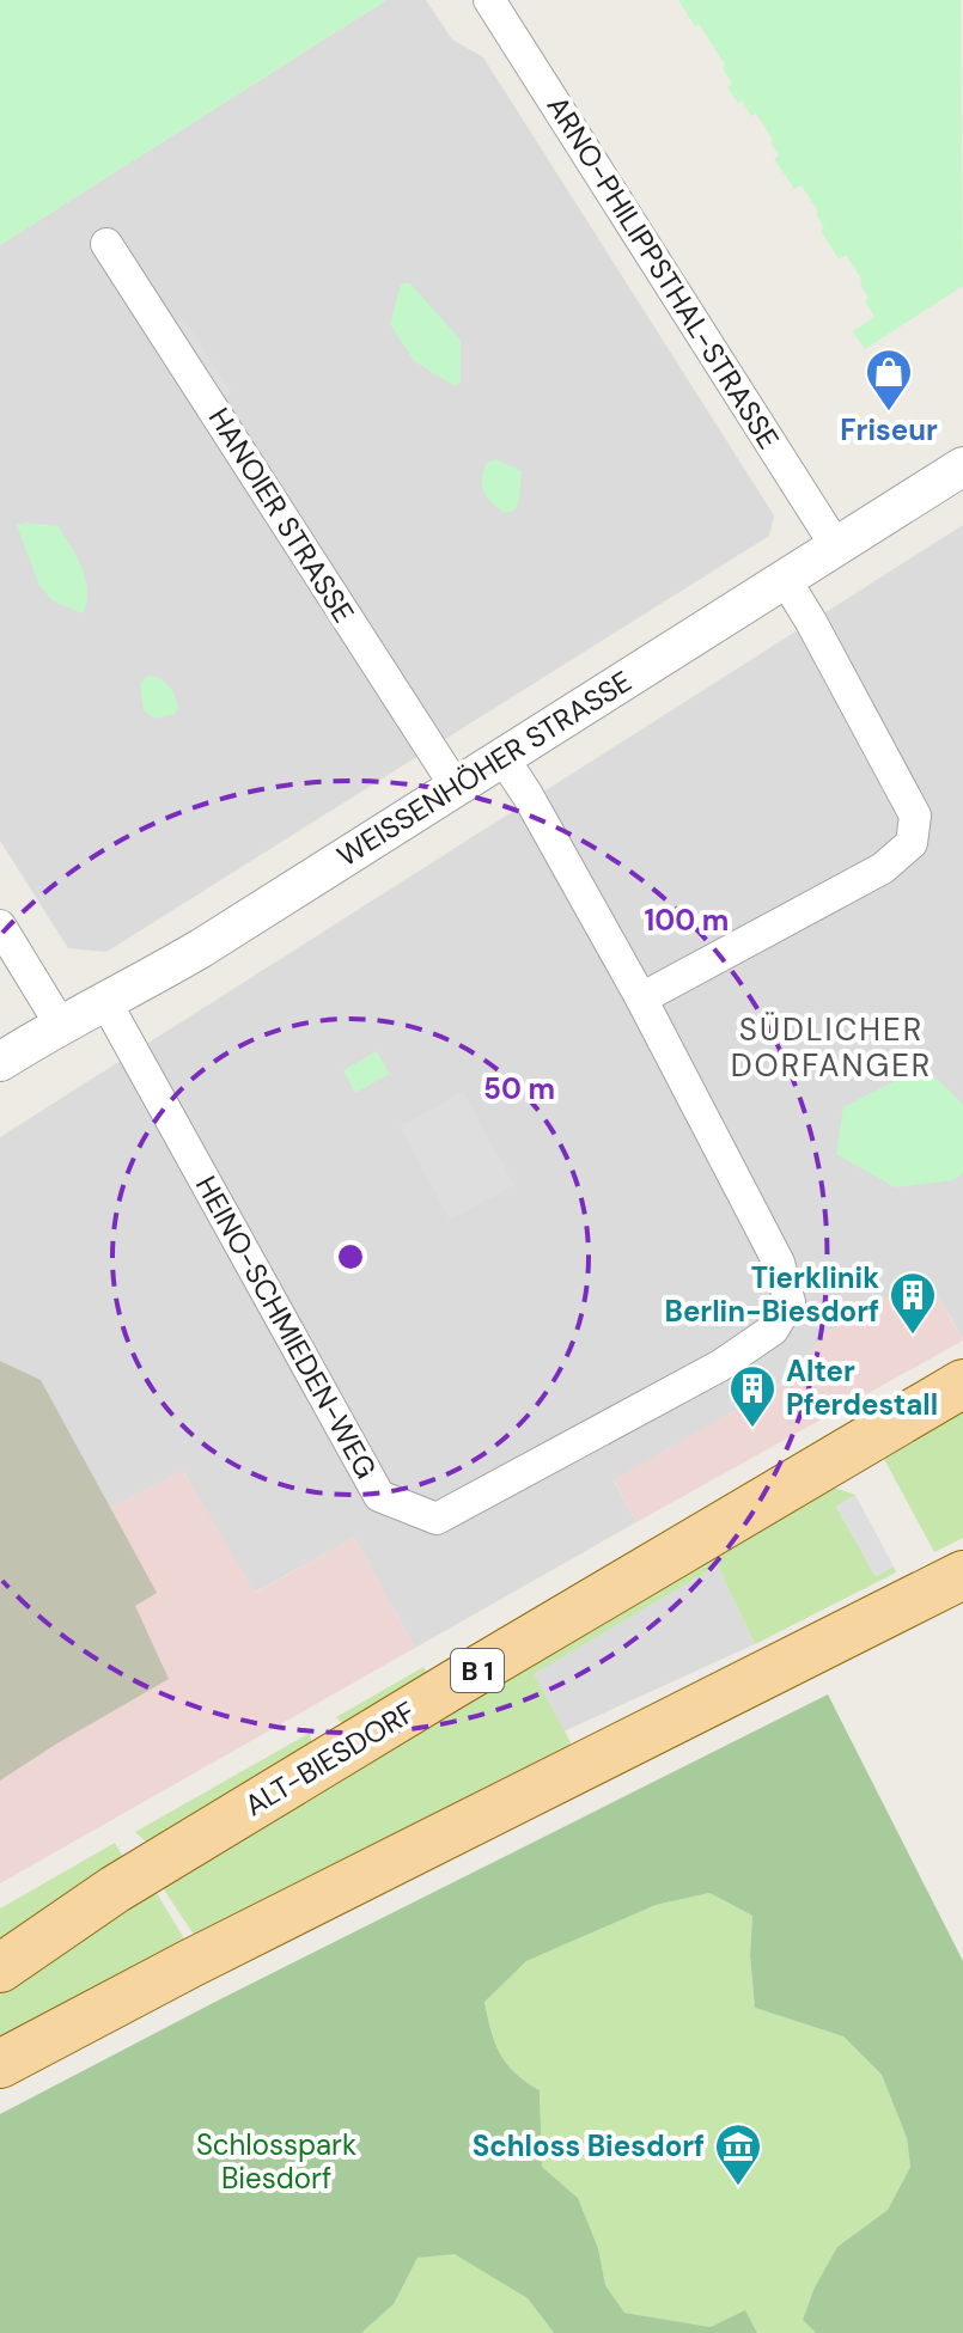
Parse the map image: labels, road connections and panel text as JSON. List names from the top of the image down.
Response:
{
  "streets": {
    "main road": ["B 1", "ALT-BIESDORF"],
    "street": [
      "ARNO-PHILIPPSTHAL-STRASSE",
      "HANOIER STRASSE",
      "WEISSENHÖHER STRASSE",
      "HEINO-SCHMIEDEN-WEG"
    ]
  },
  "crossings": [
    ["ARNO-PHILIPPSTHAL-STRASSE", "WEISSENHÖHER STRASSE"],
    ["HANOIER STRASSE", "WEISSENHÖHER STRASSE"],
    ["WEISSENHÖHER STRASSE", "HEINO-SCHMIEDEN-WEG"]
  ],
  "districts": ["SÜDLICHER DORFANGER"],
  "parks": ["Schlosspark Biesdorf"],
  "places": {
    "shop": ["Friseur"],
    "building": ["Tierklinik Berlin-Biesdorf", "Alter Pferdestall"],
    "museum": ["Schloss Biesdorf"]
  },
  "rings": ["100 m", "50 m"]
}
